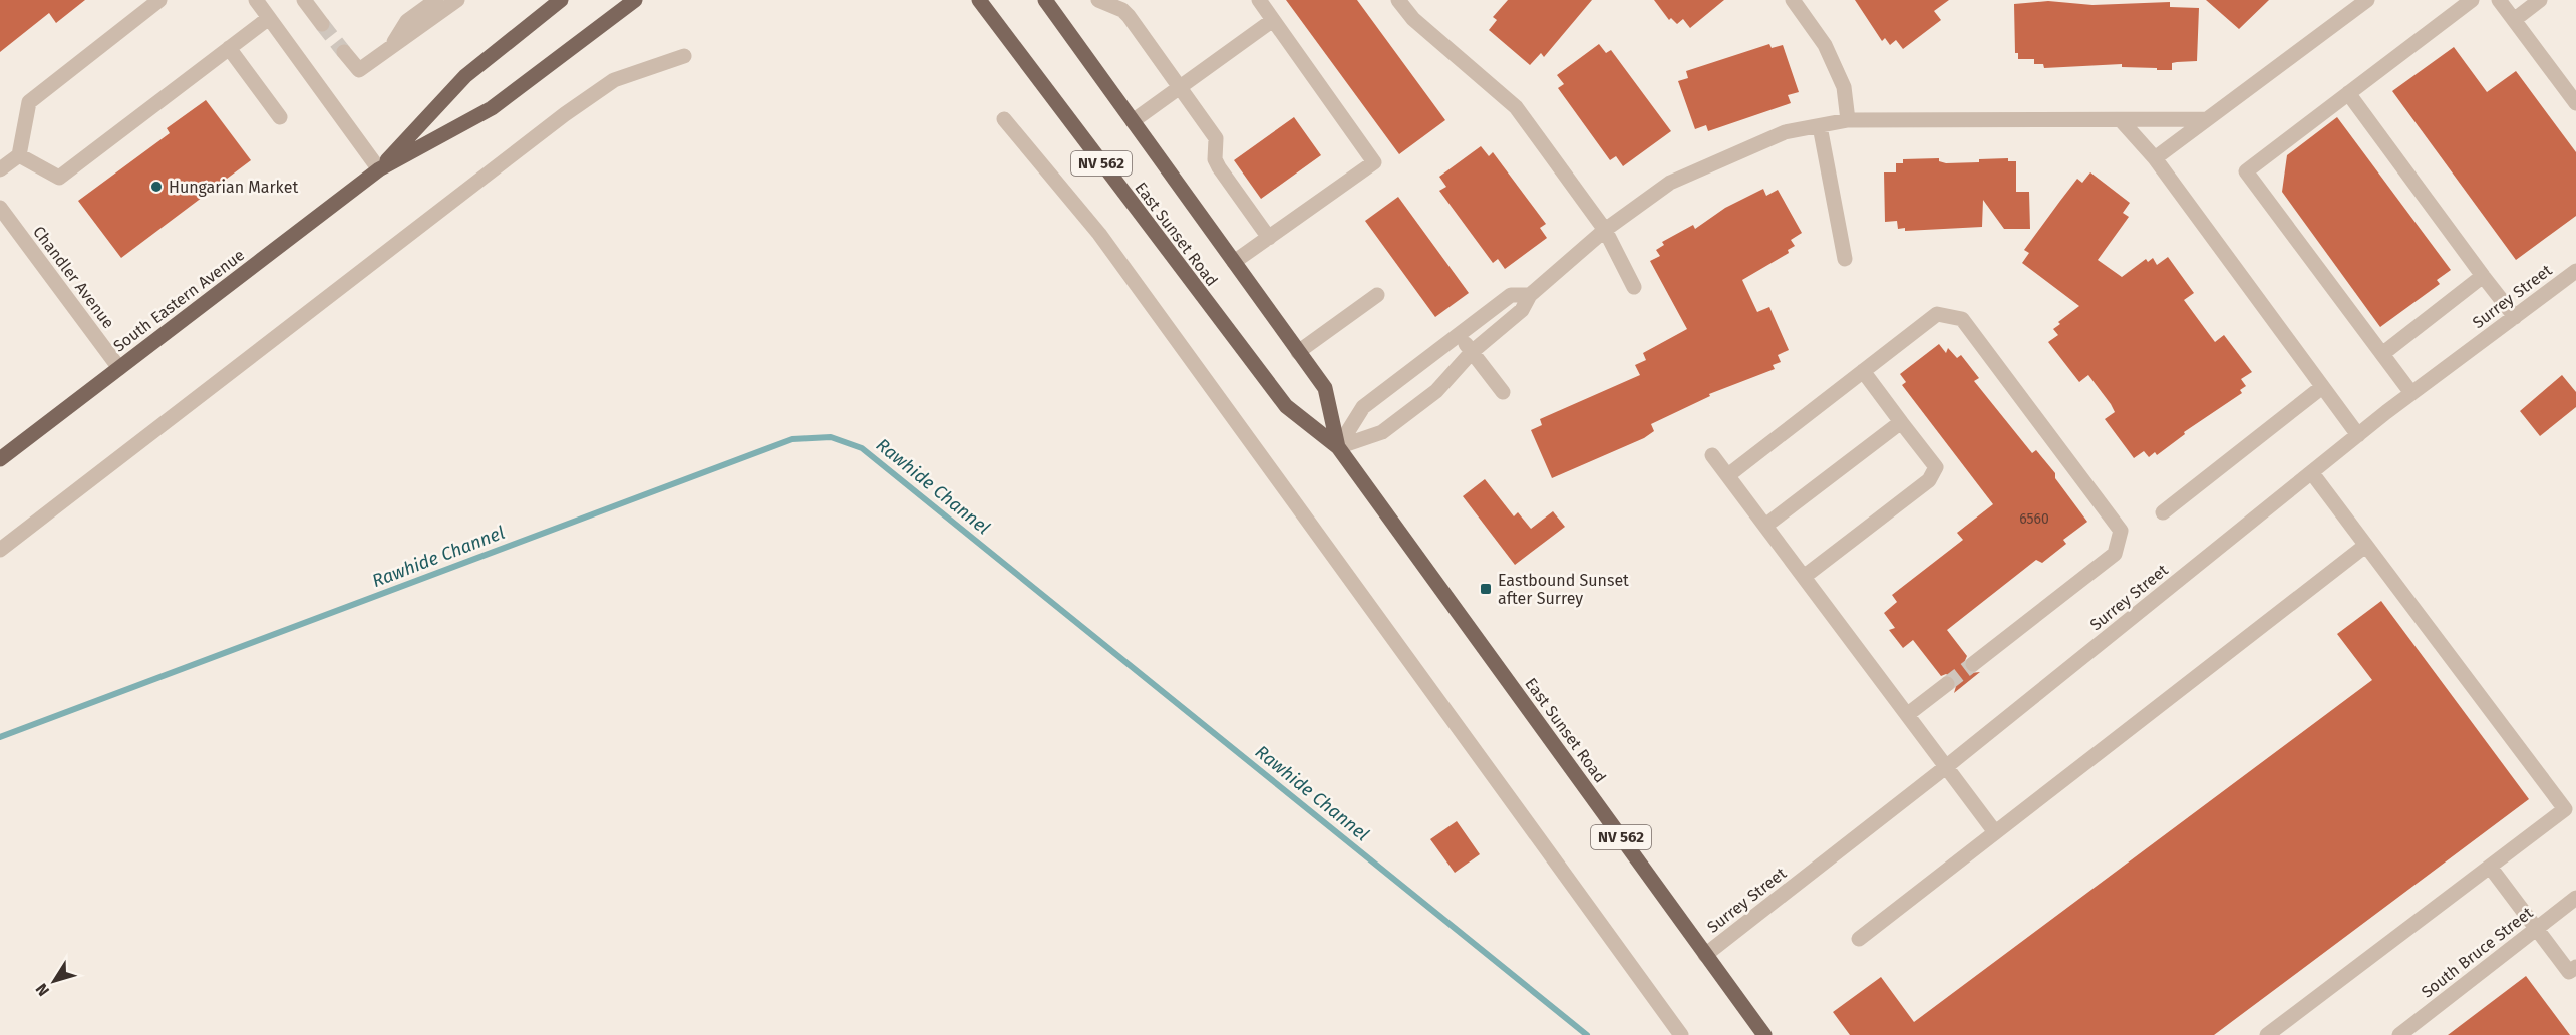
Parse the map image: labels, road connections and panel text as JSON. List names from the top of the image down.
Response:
{
  "streets": {
    "main road": ["NV 562", "East Sunset Road", "South Eastern Avenue"],
    "street": ["Chandler Avenue", "Surrey Street", "South Bruce Street"]
  },
  "crossings": [
    ["East Sunset Road", "Surrey Street"],
    ["Chandler Avenue", "South Eastern Avenue"]
  ],
  "water": ["Rawhide Channel"],
  "places": {
    "other": ["Hungarian Market"],
    "transit": ["Eastbound Sunset after Surrey"]
  },
  "house_numbers": ["6560"],
  "north": "bottom left"
}
